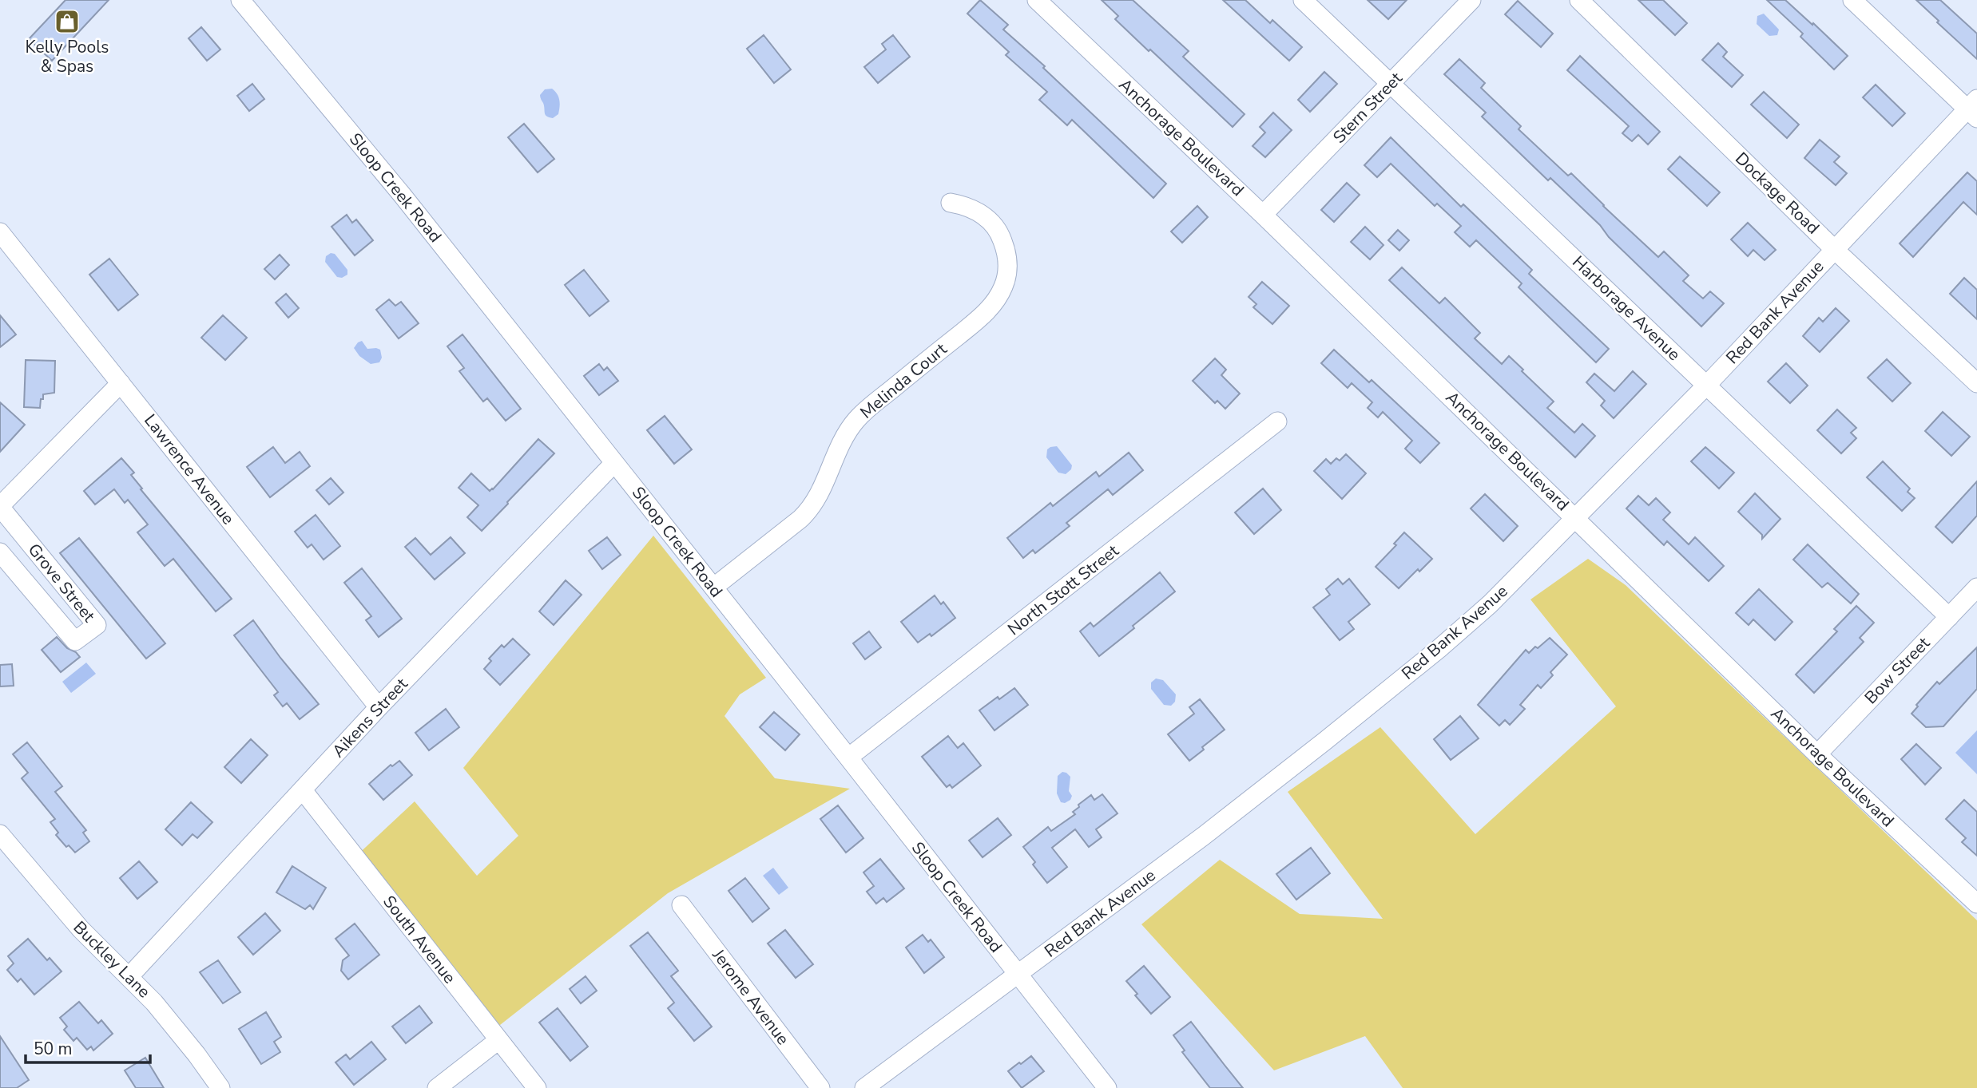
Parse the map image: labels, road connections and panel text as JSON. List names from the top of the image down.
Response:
{
  "streets": {
    "street": [
      "Stern Street",
      "Anchorage Boulevard",
      "Sloop Creek Road",
      "Dockage Road",
      "Harborage Avenue",
      "Red Bank Avenue",
      "Melinda Court",
      "Lawrence Avenue",
      "Grove Street",
      "North Stott Street",
      "Bow Street",
      "Aikens Street",
      "South Avenue",
      "Buckley Lane",
      "Jerome Avenue"
    ]
  },
  "crossings": [
    ["Stern Street", "Anchorage Boulevard"],
    ["Stern Street", "Harborage Avenue"],
    ["Anchorage Boulevard", "Red Bank Avenue"],
    ["Anchorage Boulevard", "Bow Street"],
    ["Sloop Creek Road", "Red Bank Avenue"],
    ["Sloop Creek Road", "Melinda Court"],
    ["Sloop Creek Road", "North Stott Street"],
    ["Sloop Creek Road", "Aikens Street"],
    ["Dockage Road", "Red Bank Avenue"],
    ["Harborage Avenue", "Red Bank Avenue"],
    ["Harborage Avenue", "Bow Street"],
    ["Lawrence Avenue", "Grove Street"],
    ["Lawrence Avenue", "Aikens Street"],
    ["Aikens Street", "South Avenue"],
    ["Aikens Street", "Buckley Lane"]
  ],
  "places": {
    "shop": ["Kelly Pools & Spas"]
  },
  "scale_bar": "50 m"
}
